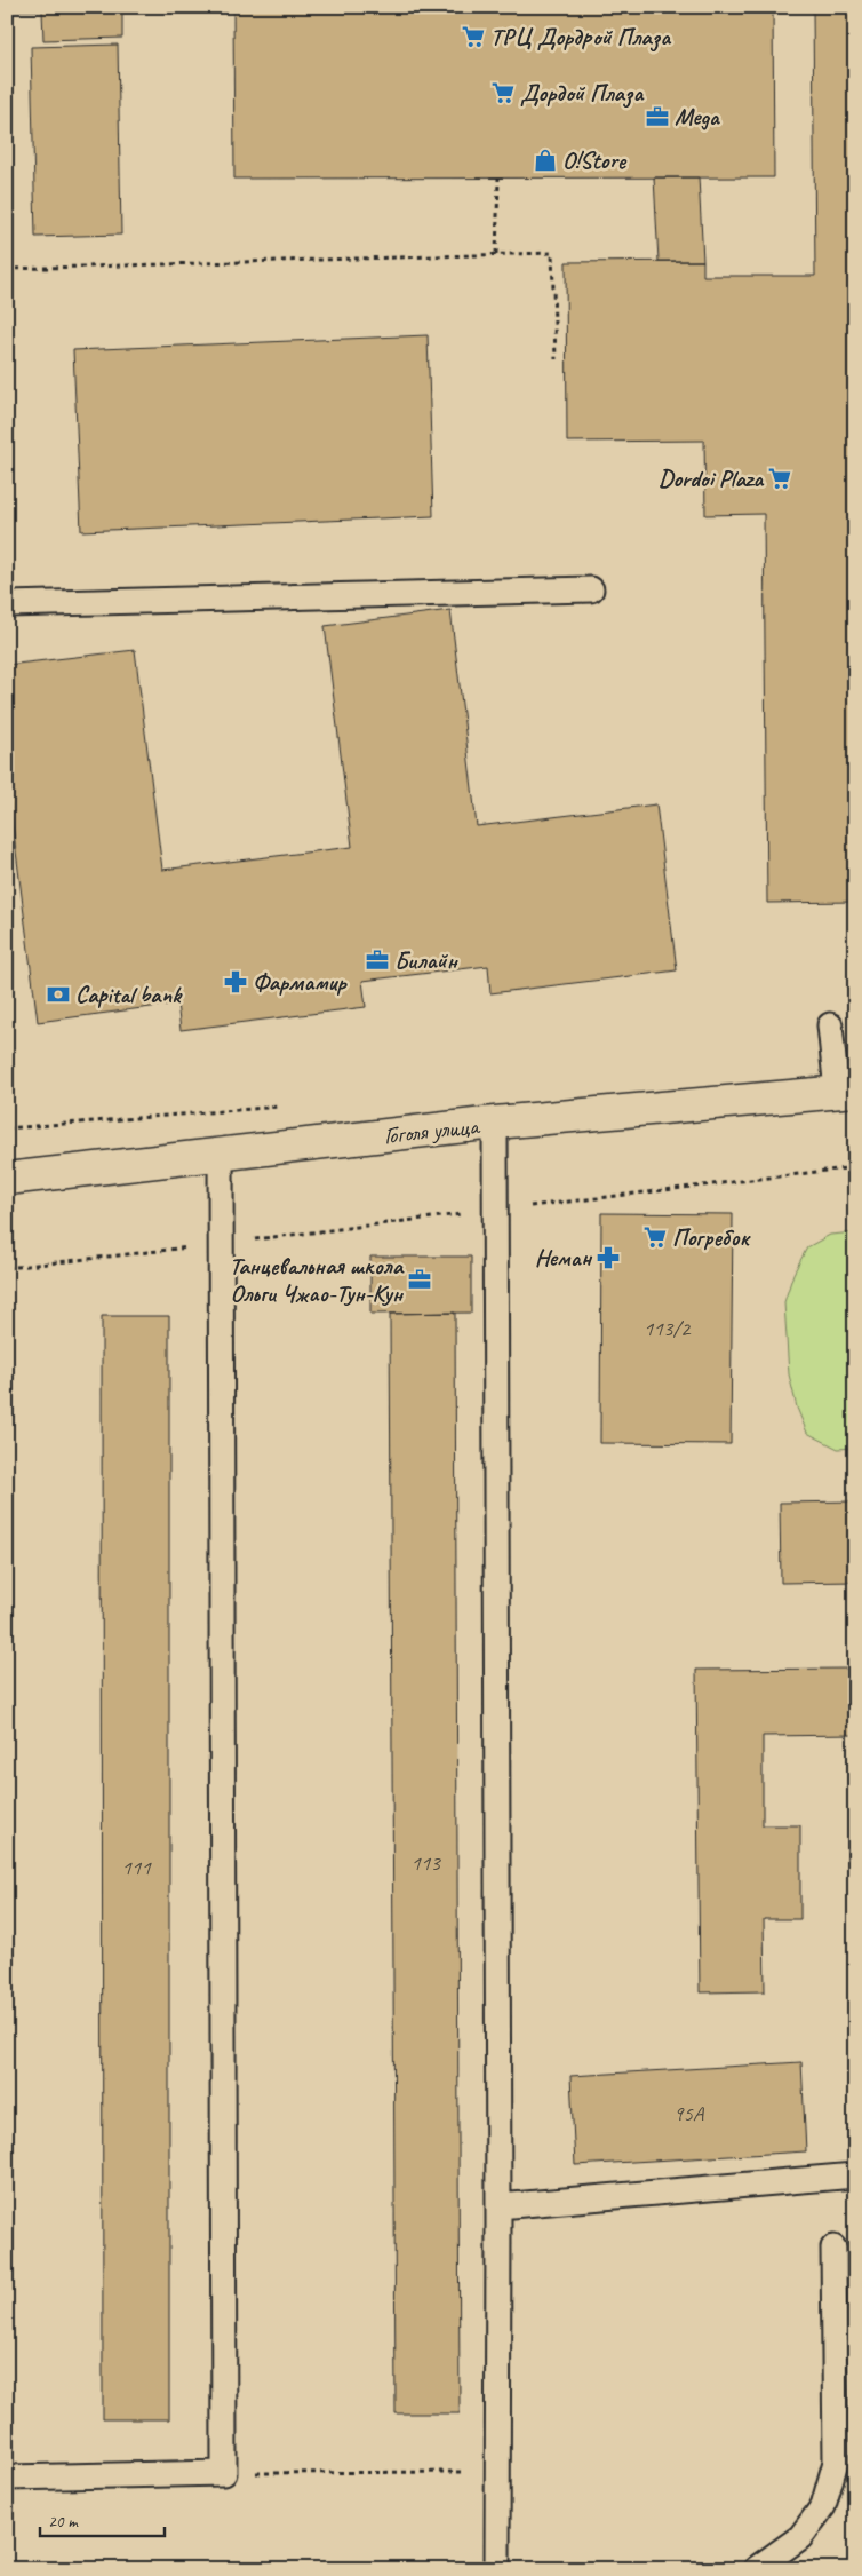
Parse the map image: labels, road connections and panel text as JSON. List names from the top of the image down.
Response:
{
  "streets": {
    "street": ["Гоголя улица"]
  },
  "places": {
    "supermarket": [
      "ТРЦ Дордрой Плаза",
      "Дордой Плаза",
      "Dordoi Plaza",
      "Погребок"
    ],
    "office": ["Mega", "Билайн", "Танцевальная школа Ольги Чжао-Тун-Кун"],
    "shop": ["O!Store"],
    "pharmacy": ["Фармамир", "Неман"],
    "bank": ["Capital bank"]
  },
  "house_numbers": [
    "113/2",
    "113",
    "111",
    "95А"
  ],
  "scale_bar": "20 m"
}
